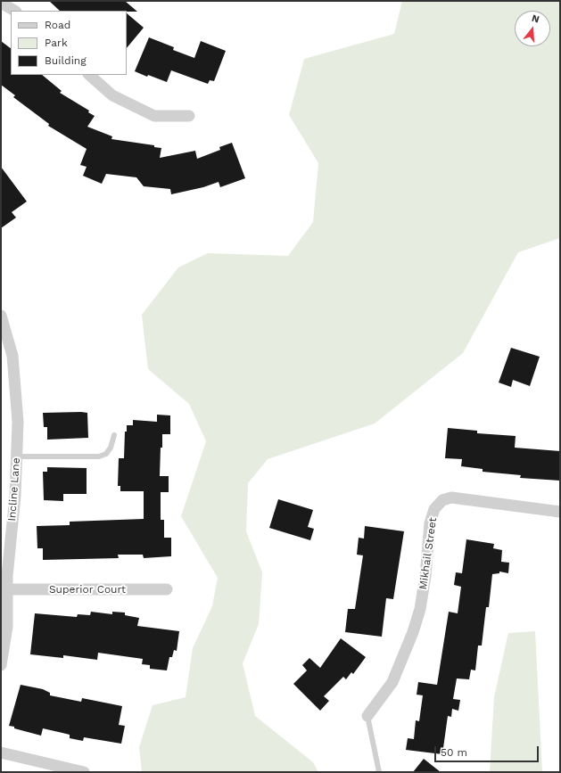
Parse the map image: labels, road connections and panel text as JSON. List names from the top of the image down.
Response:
{
  "streets": {
    "street": ["Incline Lane", "Mikhail Street", "Superior Court"]
  },
  "crossings": [
    ["Incline Lane", "Superior Court"]
  ],
  "legend": ["Road", "Park", "Building"],
  "scale_bar": "50 m",
  "north": "top"
}
